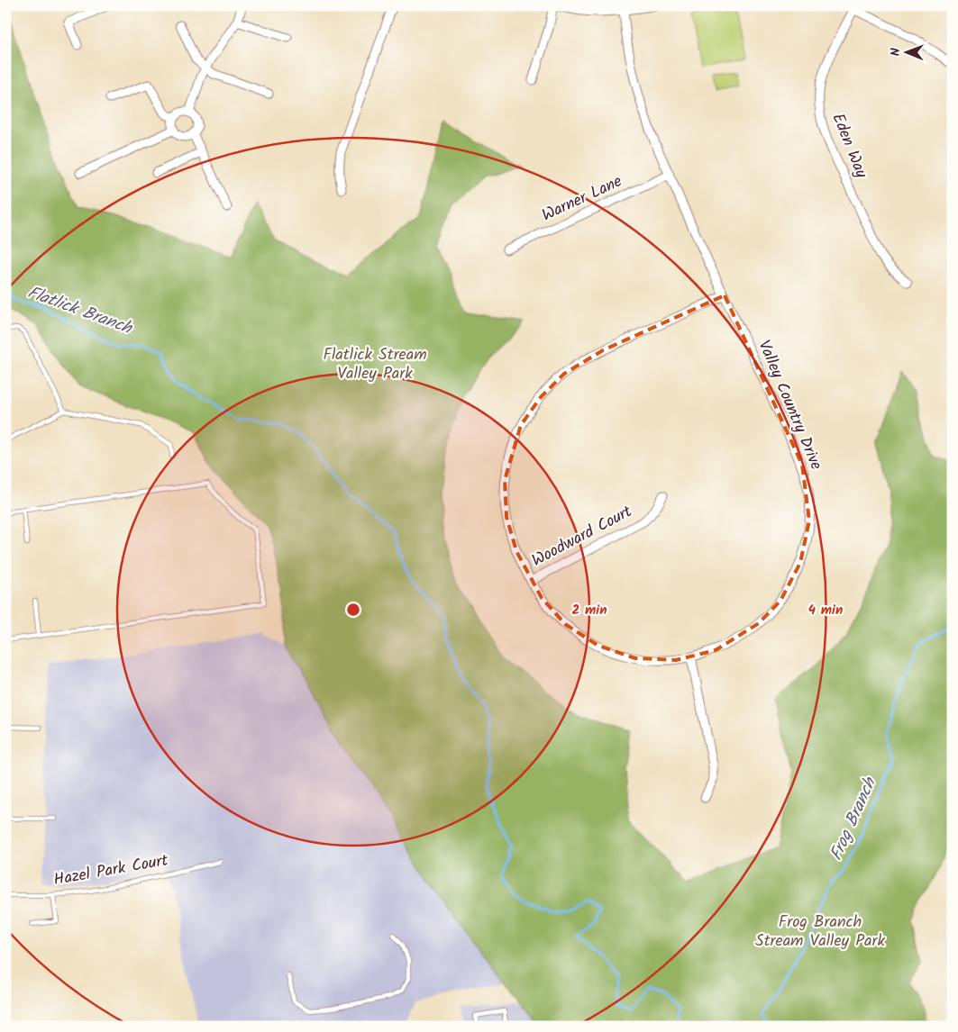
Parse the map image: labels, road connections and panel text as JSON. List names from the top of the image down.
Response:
{
  "streets": {
    "street": [
      "Eden Way",
      "Warner Lane",
      "Valley Country Drive",
      "Woodward Court"
    ],
    "lane": ["Hazel Park Court"]
  },
  "crossings": [
    ["Warner Lane", "Valley Country Drive"],
    ["Valley Country Drive", "Woodward Court"]
  ],
  "water": ["Flatlick Branch", "Frog Branch"],
  "parks": ["Flatlick Stream Valley Park", "Frog Branch Stream Valley Park"],
  "north": "left",
  "rings": ["2 min", "4 min"]
}
